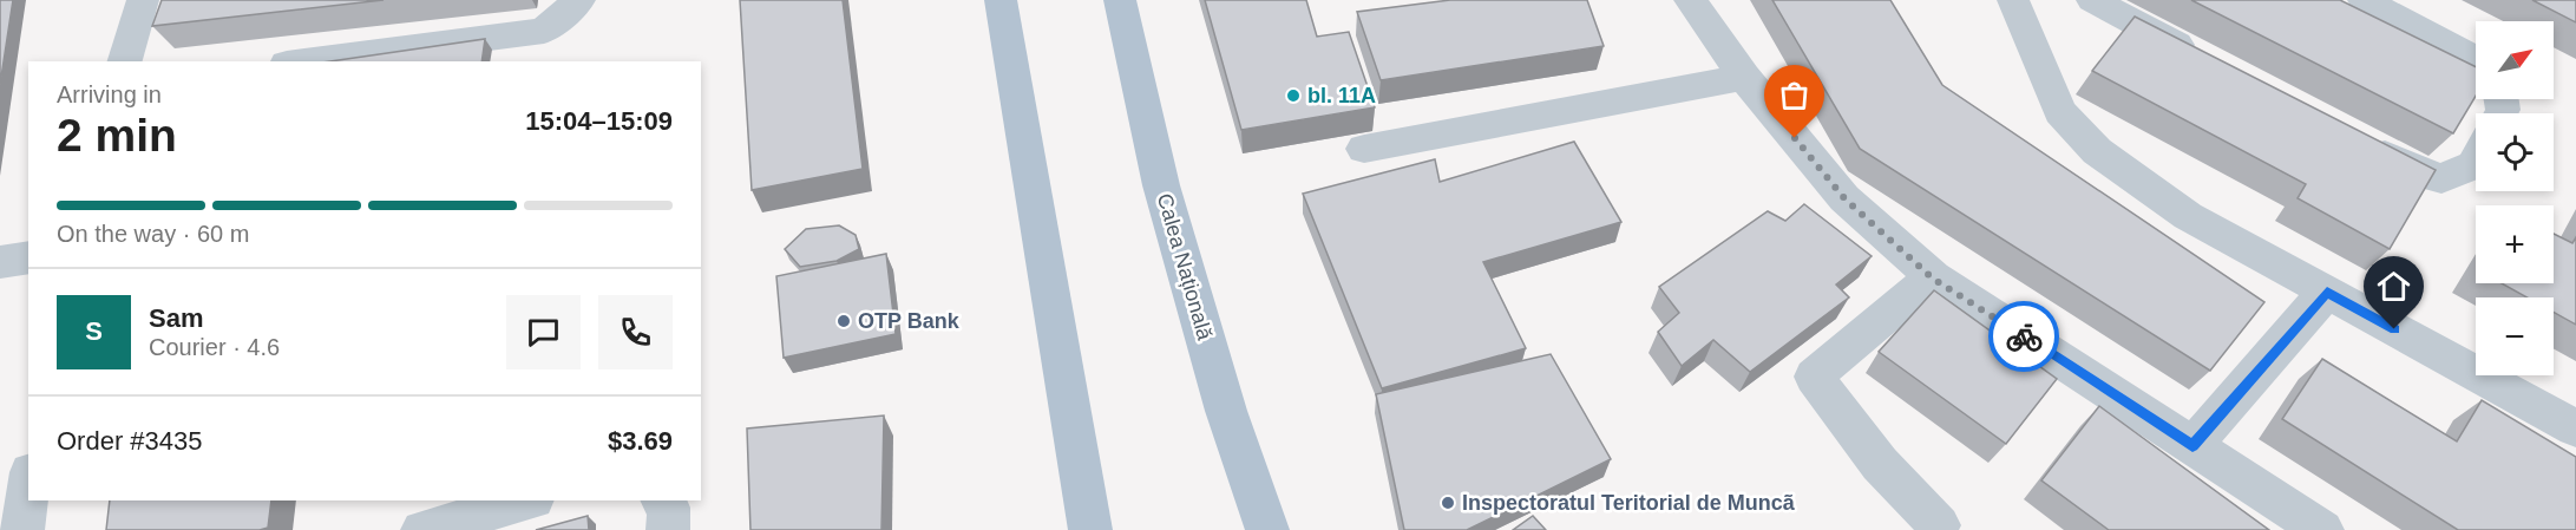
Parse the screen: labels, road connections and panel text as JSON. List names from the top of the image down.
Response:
{
  "streets": {
    "main road": ["Calea Națională"]
  },
  "places": ["bl. 11A", "OTP Bank", "Inspectoratul Teritorial de Muncã"],
  "north": "top right",
  "page": {
    "map_buttons": ["+", "−"],
    "heading": ["2 min", "Arriving in", "15:04–15:09"],
    "panel": [
      "Sam",
      "Courier · 4.6",
      "Order #3435",
      "$3.69"
    ],
    "bar": "On the way · 60 m",
    "round": "S"
  }
}
